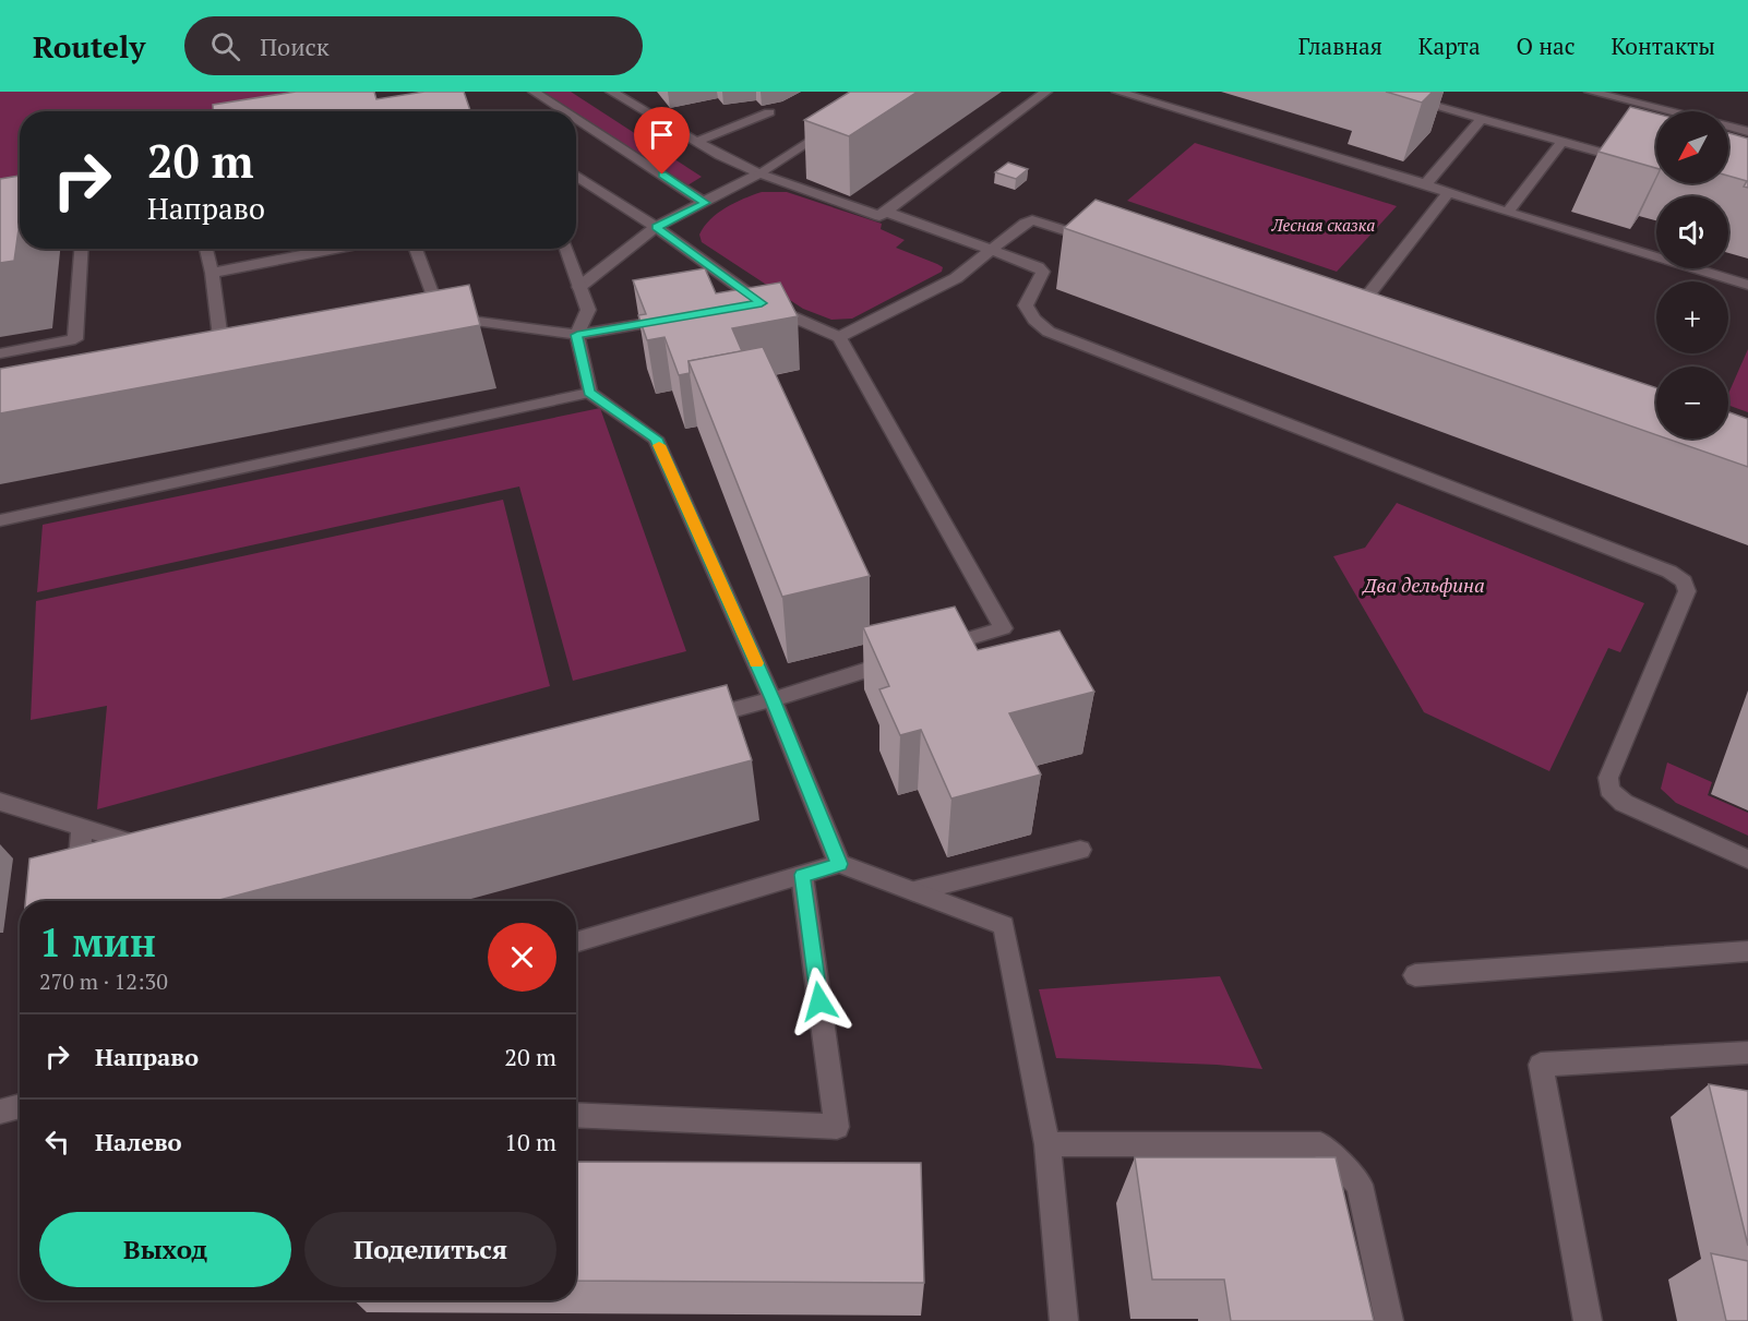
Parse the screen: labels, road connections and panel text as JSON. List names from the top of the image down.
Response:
{
  "parks": ["Лесная сказка", "Два дельфина"],
  "north": "bottom left",
  "page": {
    "header": "Routely",
    "search": "Поиск",
    "nav": [
      "Главная",
      "Карта",
      "О нас",
      "Контакты"
    ],
    "map_buttons": ["+", "−"],
    "turn": ["20 m", "Направо"],
    "heading": ["1 мин", "270 m · 12:30"],
    "list": [
      {
        "name": "Направо",
        "value": "20 m"
      },
      {
        "name": "Налево",
        "value": "10 m"
      }
    ],
    "buttons": ["Выход", "Поделиться"]
  }
}
